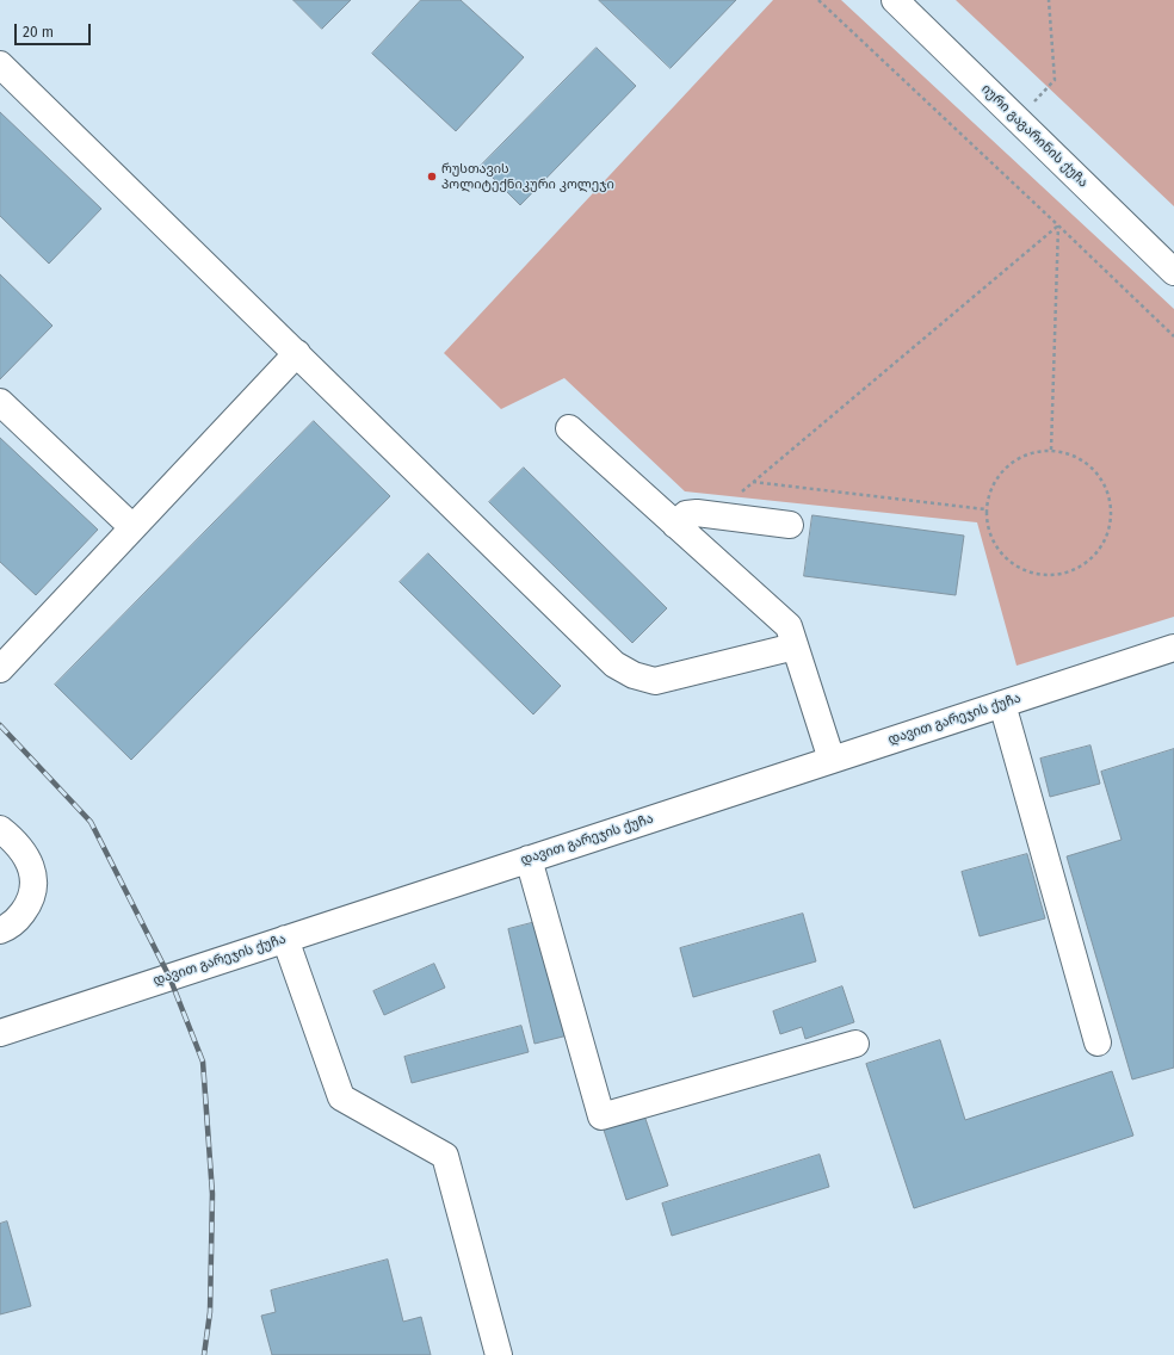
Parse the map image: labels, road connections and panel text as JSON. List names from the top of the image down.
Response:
{
  "streets": {
    "street": ["იური გაგარინის ქუჩა", "დავით გარეჯის ქუჩა"]
  },
  "places": ["რუსთავის პოლიტექნიკური კოლეჯი"],
  "scale_bar": "20 m"
}
